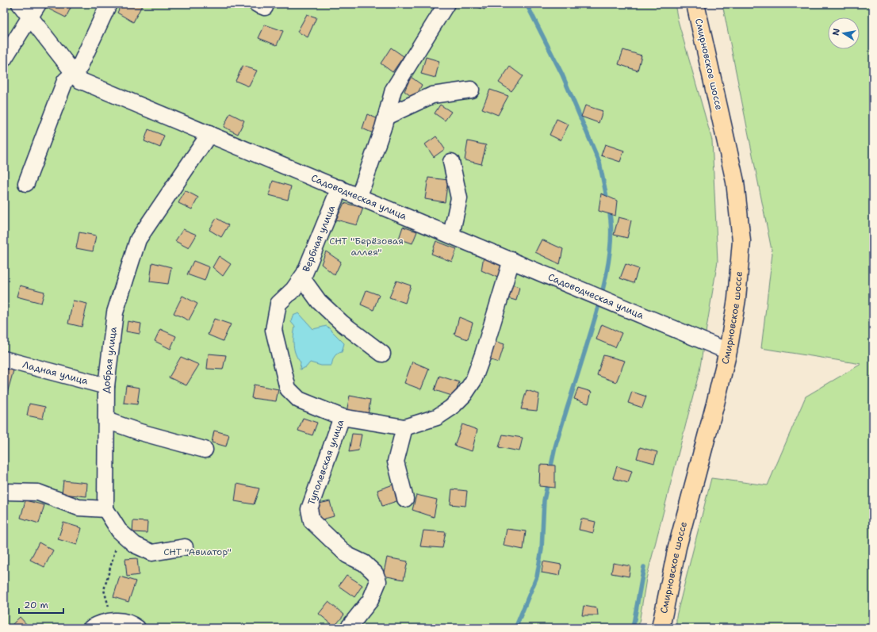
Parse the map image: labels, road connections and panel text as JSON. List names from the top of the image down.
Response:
{
  "streets": {
    "main road": ["Смирновское шоссе"],
    "lane": [
      "Садоводческая улица",
      "Вербная улица",
      "Добрая улица",
      "Ладная улица",
      "Туполевская улица"
    ]
  },
  "crossings": [
    ["Смирновское шоссе", "Садоводческая улица"],
    ["Садоводческая улица", "Вербная улица"],
    ["Садоводческая улица", "Добрая улица"],
    ["Садоводческая улица", "Туполевская улица"],
    ["Вербная улица", "Туполевская улица"],
    ["Добрая улица", "Ладная улица"]
  ],
  "parks": ["СНТ \"Берёзовая аллея\"", "СНТ \"Авиатор\""],
  "scale_bar": "20 m",
  "north": "left"
}
